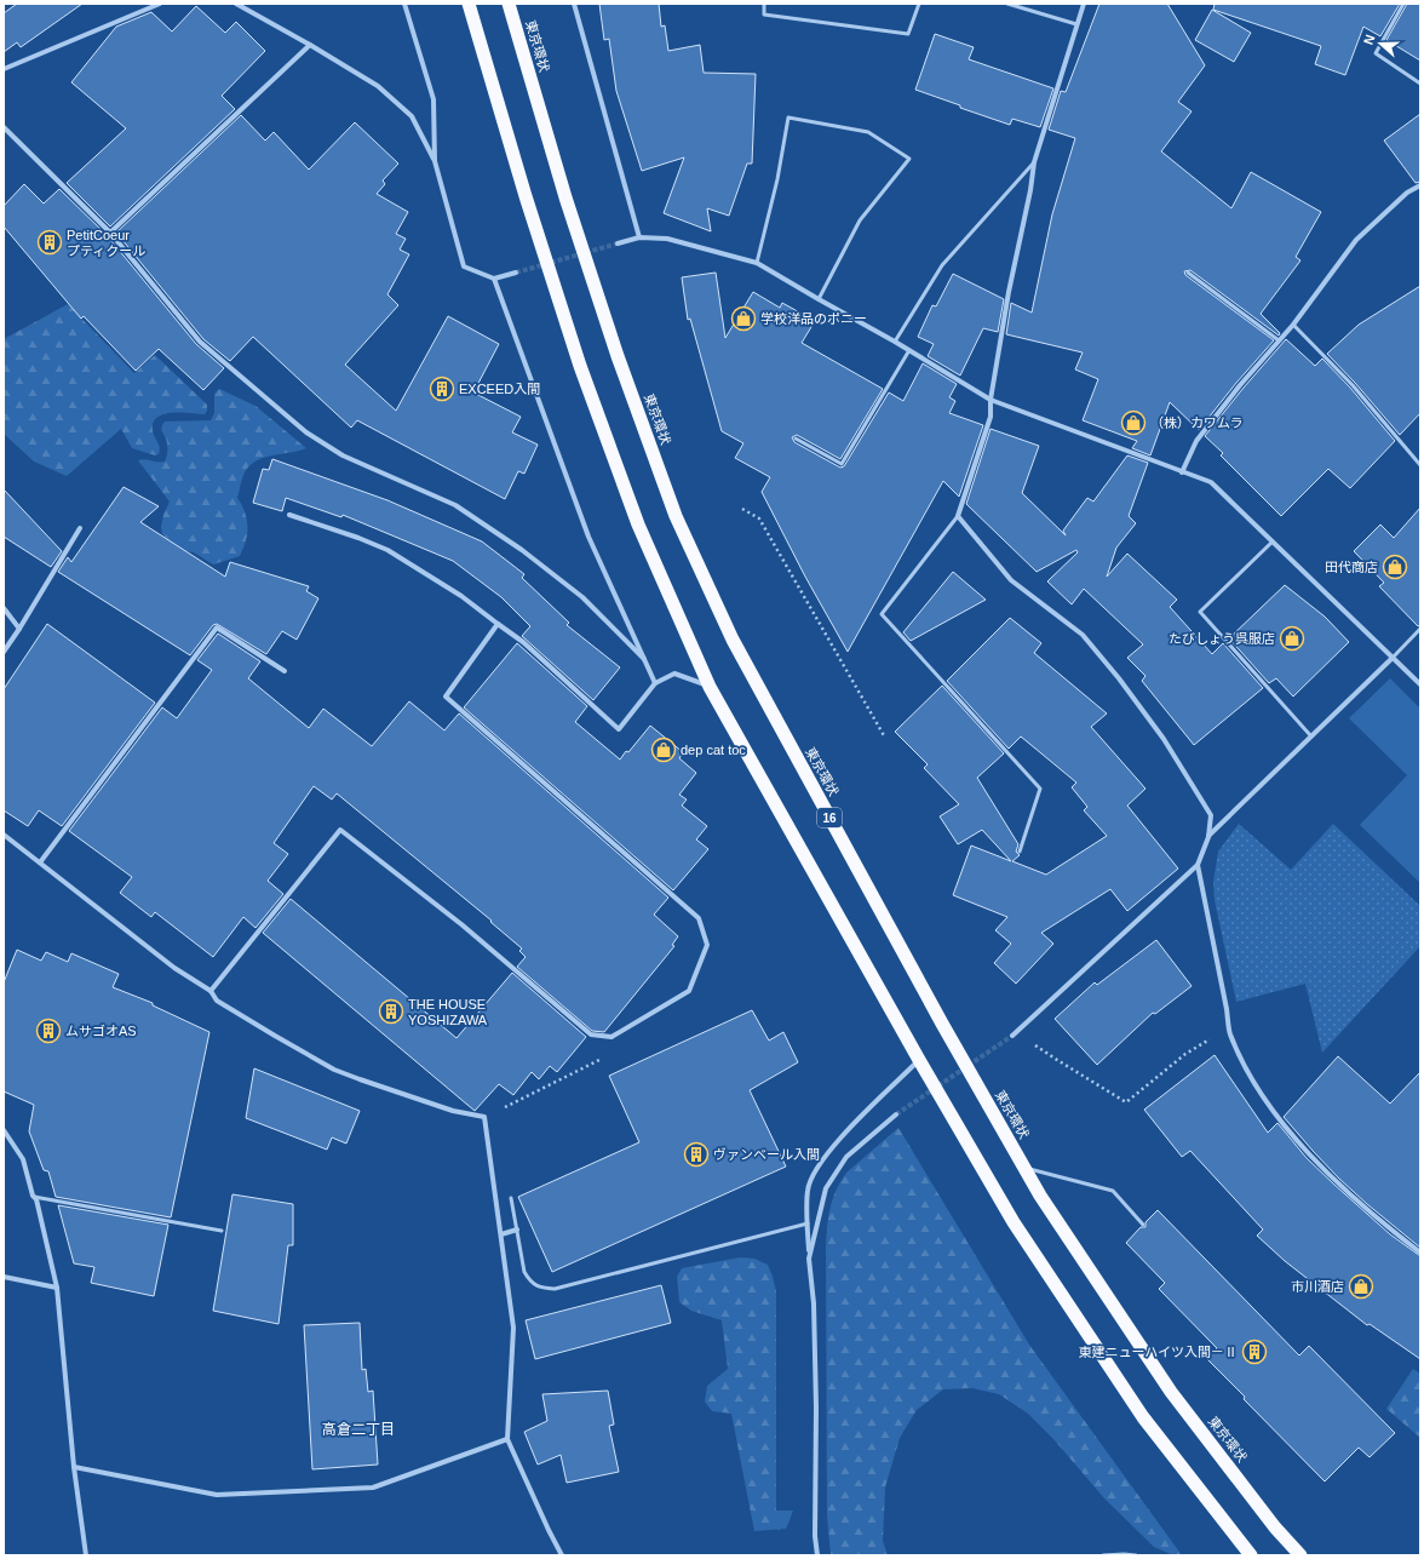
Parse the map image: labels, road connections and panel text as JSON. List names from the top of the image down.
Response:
{
  "streets": {
    "highway": ["東京環状", "16"]
  },
  "districts": ["高倉二丁目"],
  "places": {
    "building": [
      "PetitCoeur プティクール",
      "EXCEED入間",
      "THE HOUSE YOSHIZAWA",
      "ムサゴオAS",
      "ヴァンベール入間",
      "東建ニューハイツ入間－Ⅱ"
    ],
    "shop": [
      "学校洋品のポニー",
      "（株）カワムラ",
      "田代商店",
      "たびしょう呉服店",
      "dep cat toc",
      "市川酒店"
    ]
  },
  "north": "left"
}
